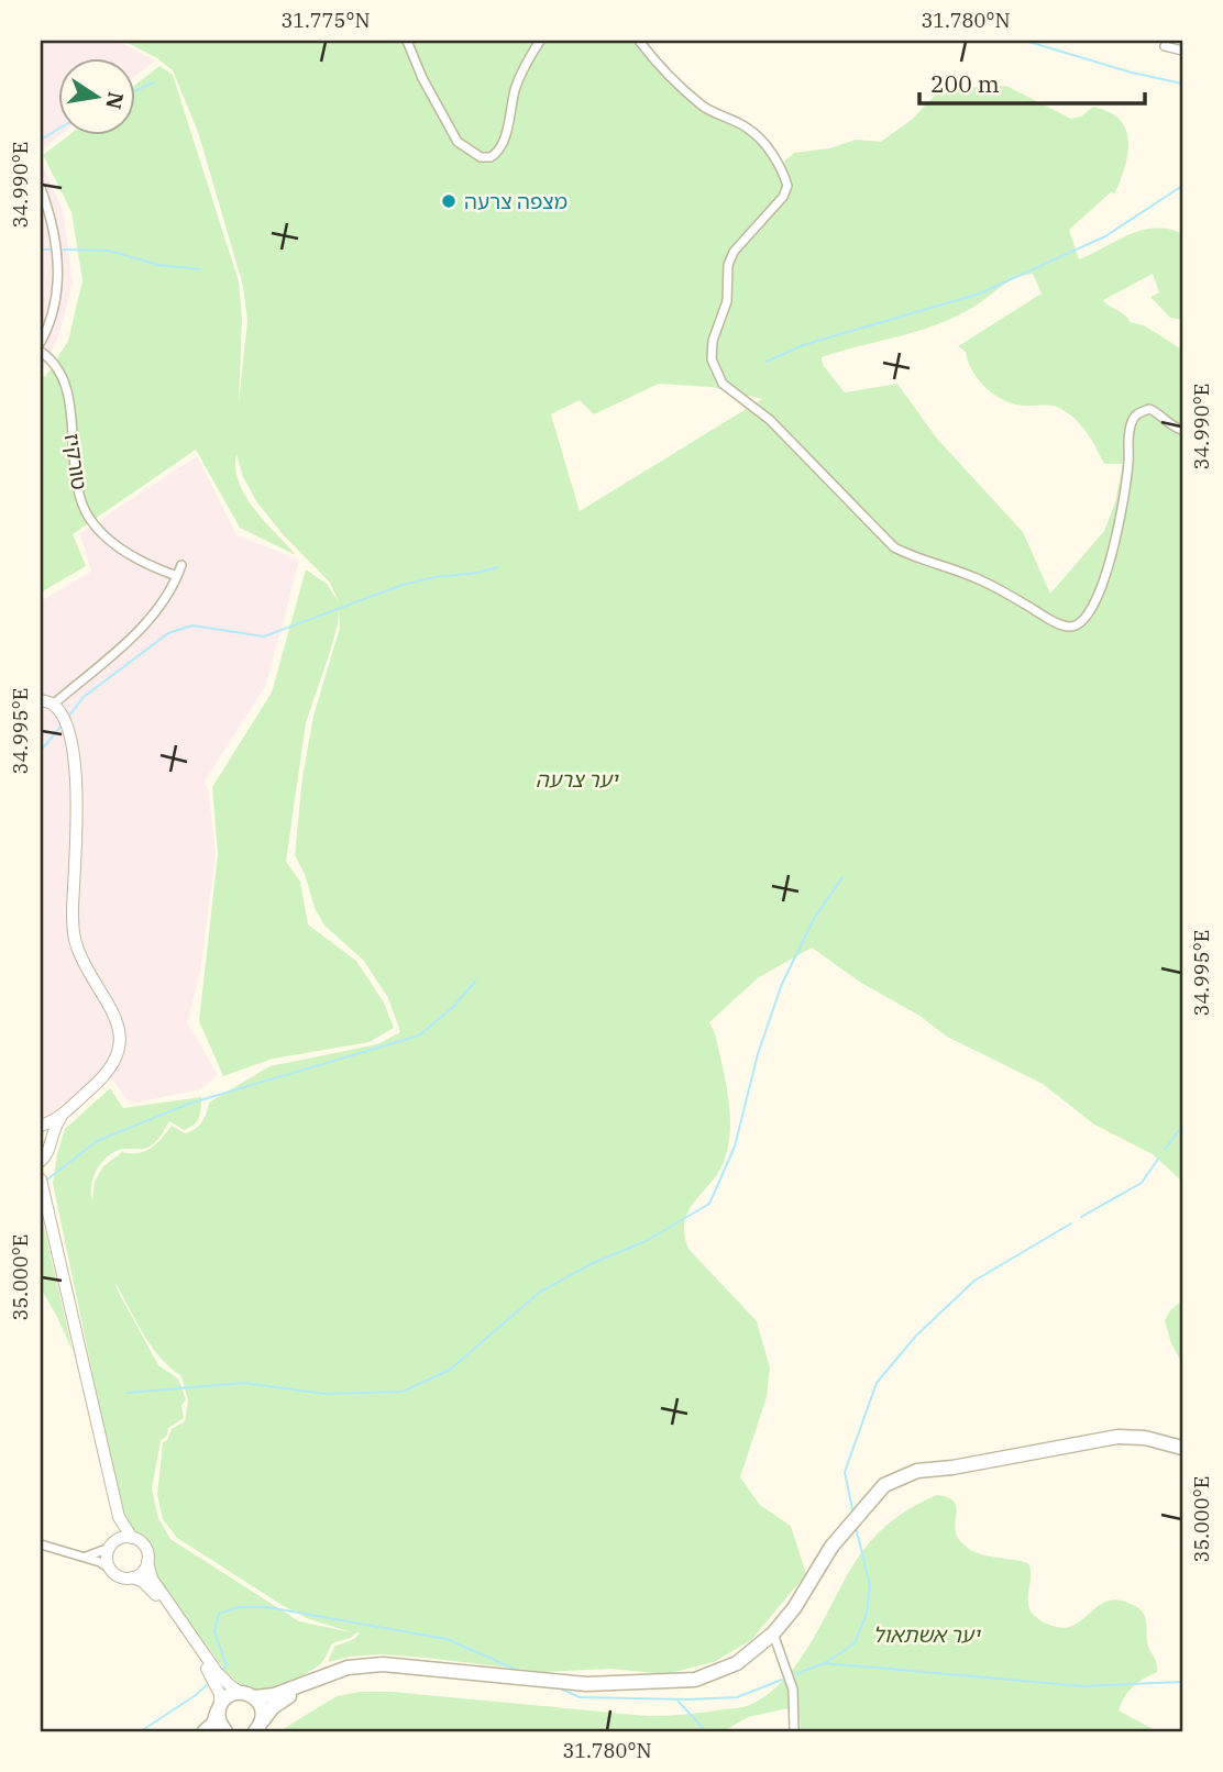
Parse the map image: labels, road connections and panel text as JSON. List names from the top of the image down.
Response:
{
  "streets": {
    "street": ["טורקיז"]
  },
  "parks": ["יער צרעה", "יער אשתאול"],
  "places": ["מצפה צרעה"],
  "scale_bar": "200 m",
  "north": "right",
  "coordinates": [
    "31.775°N",
    "31.780°N",
    "34.990°E",
    "34.995°E",
    "35.000°E"
  ]
}
